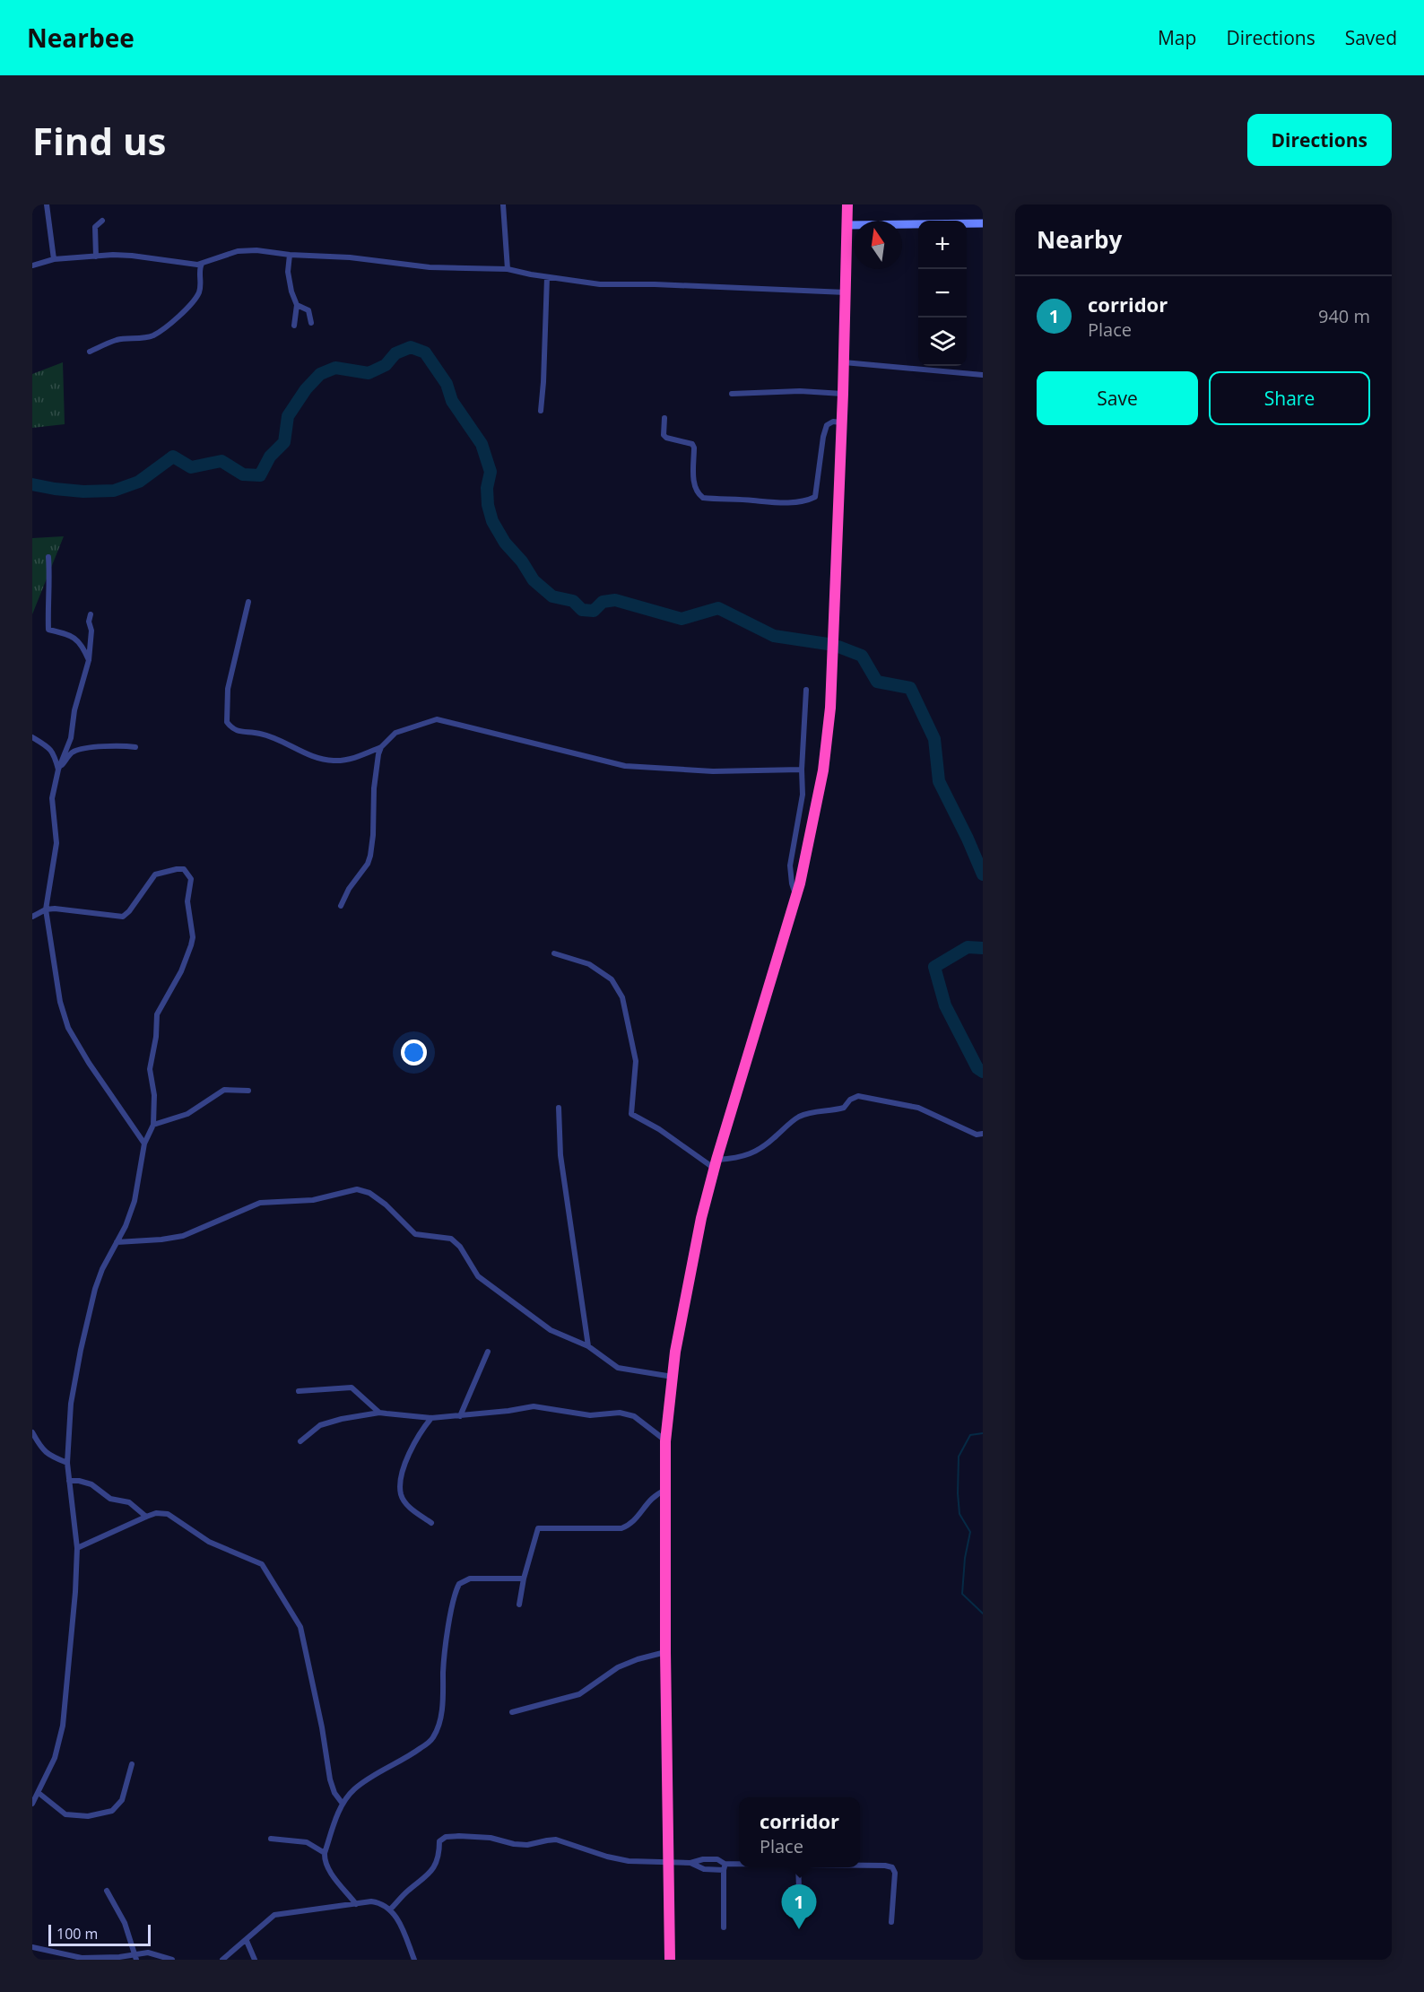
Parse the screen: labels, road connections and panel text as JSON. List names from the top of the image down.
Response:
{
  "scale_bar": "100 m",
  "north": "top",
  "page": {
    "header": "Nearbee",
    "nav": ["Map", "Directions", "Saved"],
    "buttons": [
      "Directions",
      ["Save", "Share"]
    ],
    "title": "Find us",
    "heading": "Nearby",
    "map_buttons": ["+", "−"],
    "list": [
      {
        "mark": "1",
        "name": "corridor",
        "note": "Place",
        "value": "940 m"
      }
    ],
    "popup": ["corridor", "Place"],
    "pins": "1",
    "scale": "100 m"
  }
}
